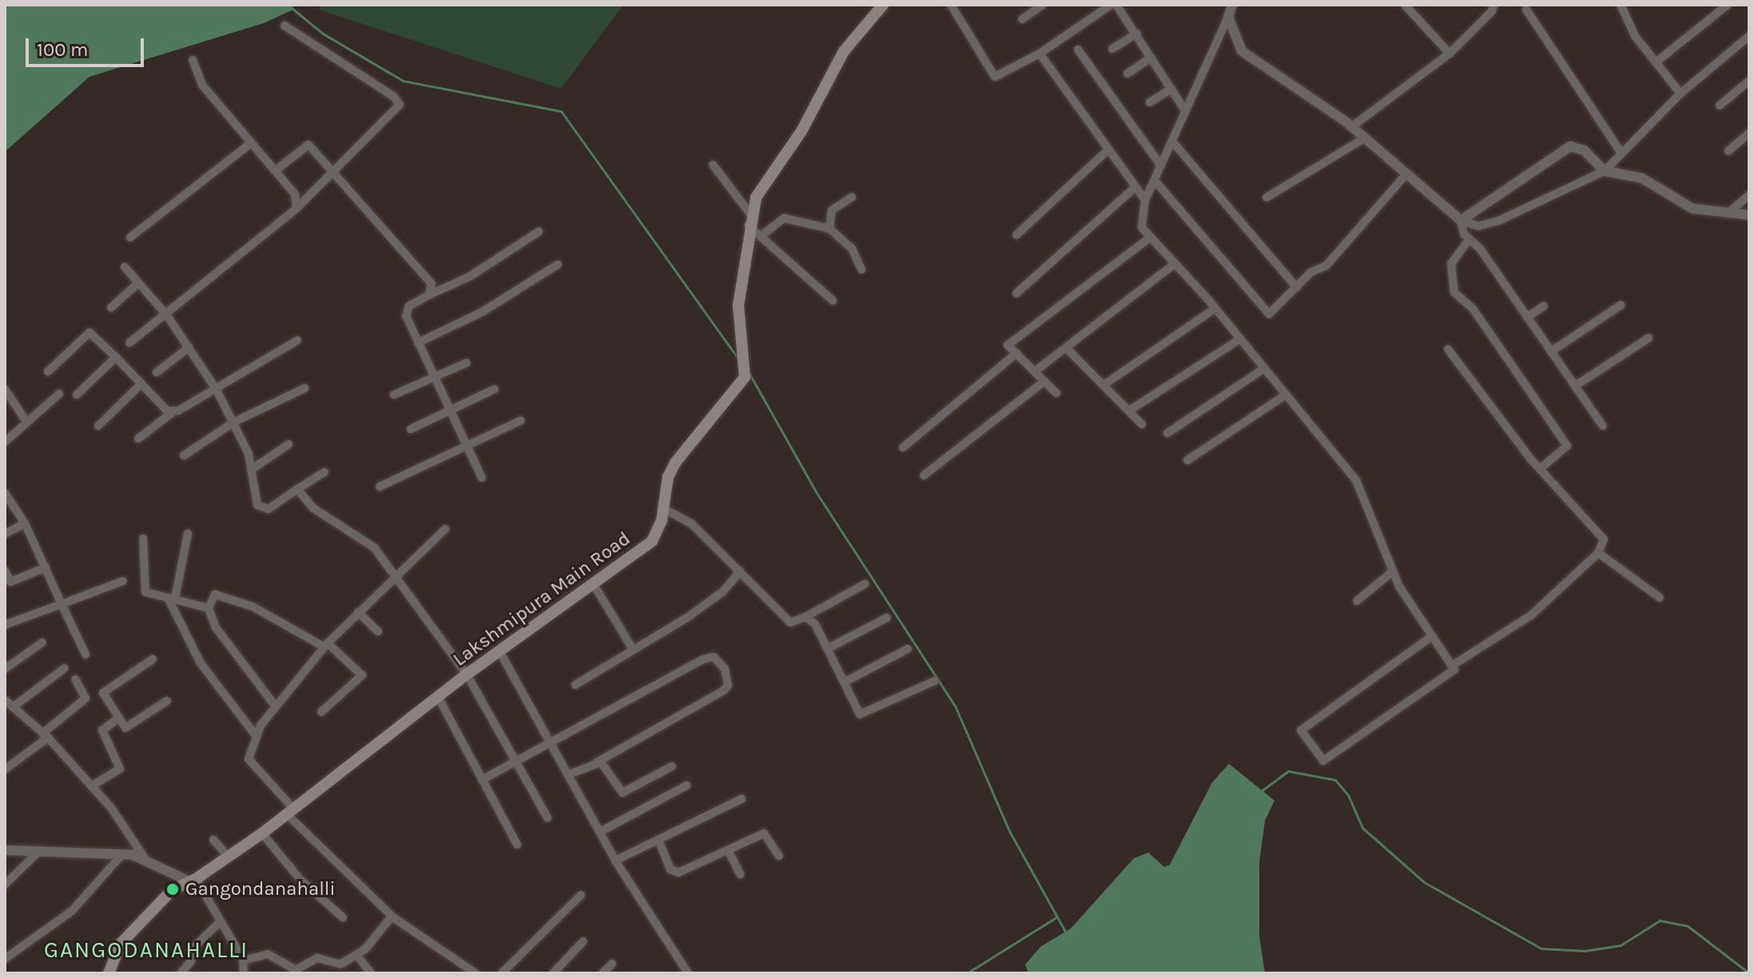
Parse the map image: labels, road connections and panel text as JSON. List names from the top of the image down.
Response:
{
  "streets": {
    "main road": ["Lakshmipura Main Road"]
  },
  "districts": ["GANGODANAHALLI"],
  "places": ["Gangondanahalli"],
  "scale_bar": "100 m"
}
